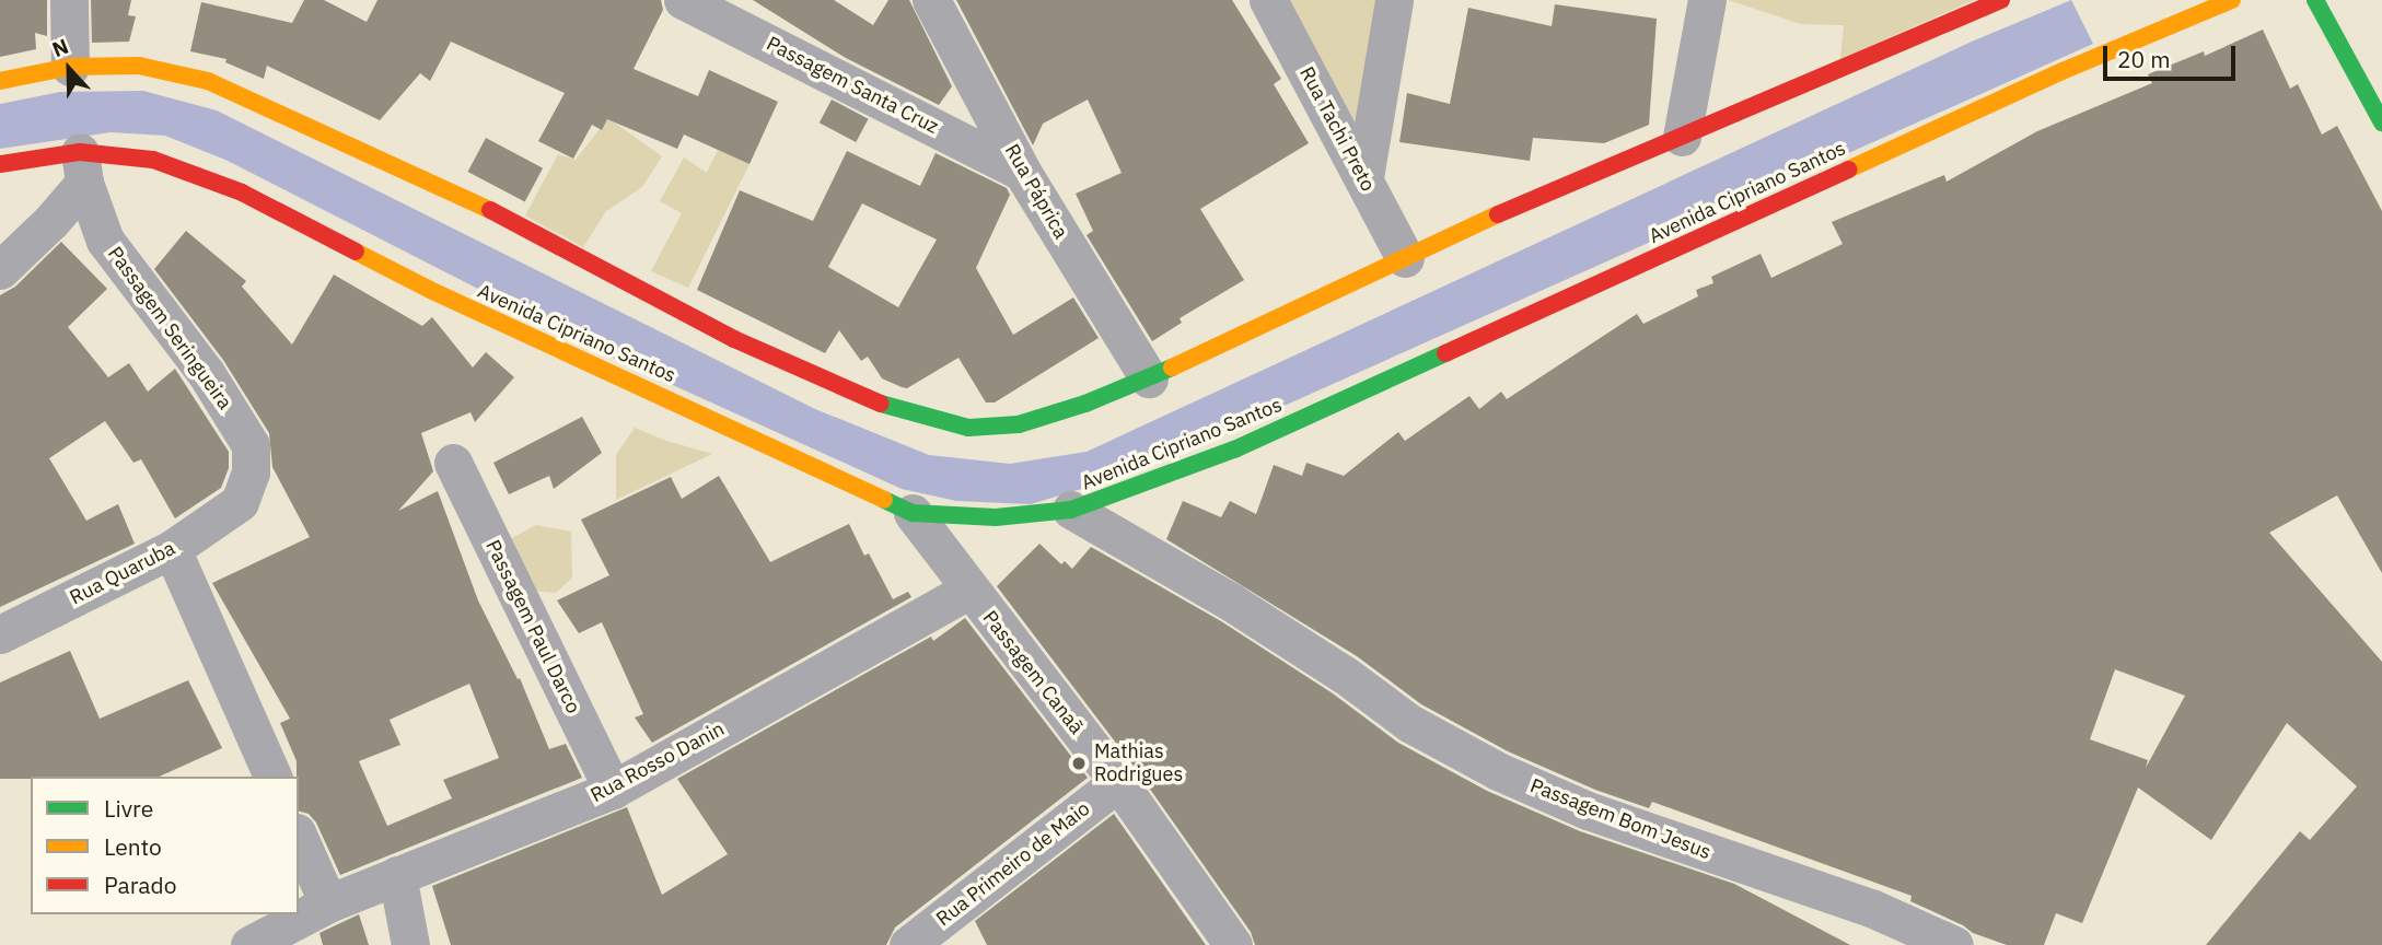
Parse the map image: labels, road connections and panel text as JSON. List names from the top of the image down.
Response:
{
  "streets": {
    "street": [
      "Passagem Santa Cruz",
      "Rua Tachi Preto",
      "Rua Páprica",
      "Avenida Cipriano Santos",
      "Passagem Seringueira",
      "Rua Quaruba",
      "Passagem Paul Darco",
      "Passagem Canaã",
      "Rua Rosso Danin",
      "Passagem Bom Jesus",
      "Rua Primeiro de Maio"
    ]
  },
  "crossings": [
    ["Passagem Santa Cruz", "Rua Páprica"],
    ["Avenida Cipriano Santos", "Passagem Seringueira"],
    ["Avenida Cipriano Santos", "Passagem Canaã"],
    ["Avenida Cipriano Santos", "Passagem Bom Jesus"],
    ["Passagem Seringueira", "Rua Quaruba"],
    ["Passagem Paul Darco", "Rua Rosso Danin"],
    ["Passagem Canaã", "Rua Rosso Danin"],
    ["Passagem Canaã", "Rua Primeiro de Maio"]
  ],
  "places": ["Mathias Rodrigues"],
  "legend": ["Livre", "Lento", "Parado"],
  "scale_bar": "20 m",
  "north": "top"
}
